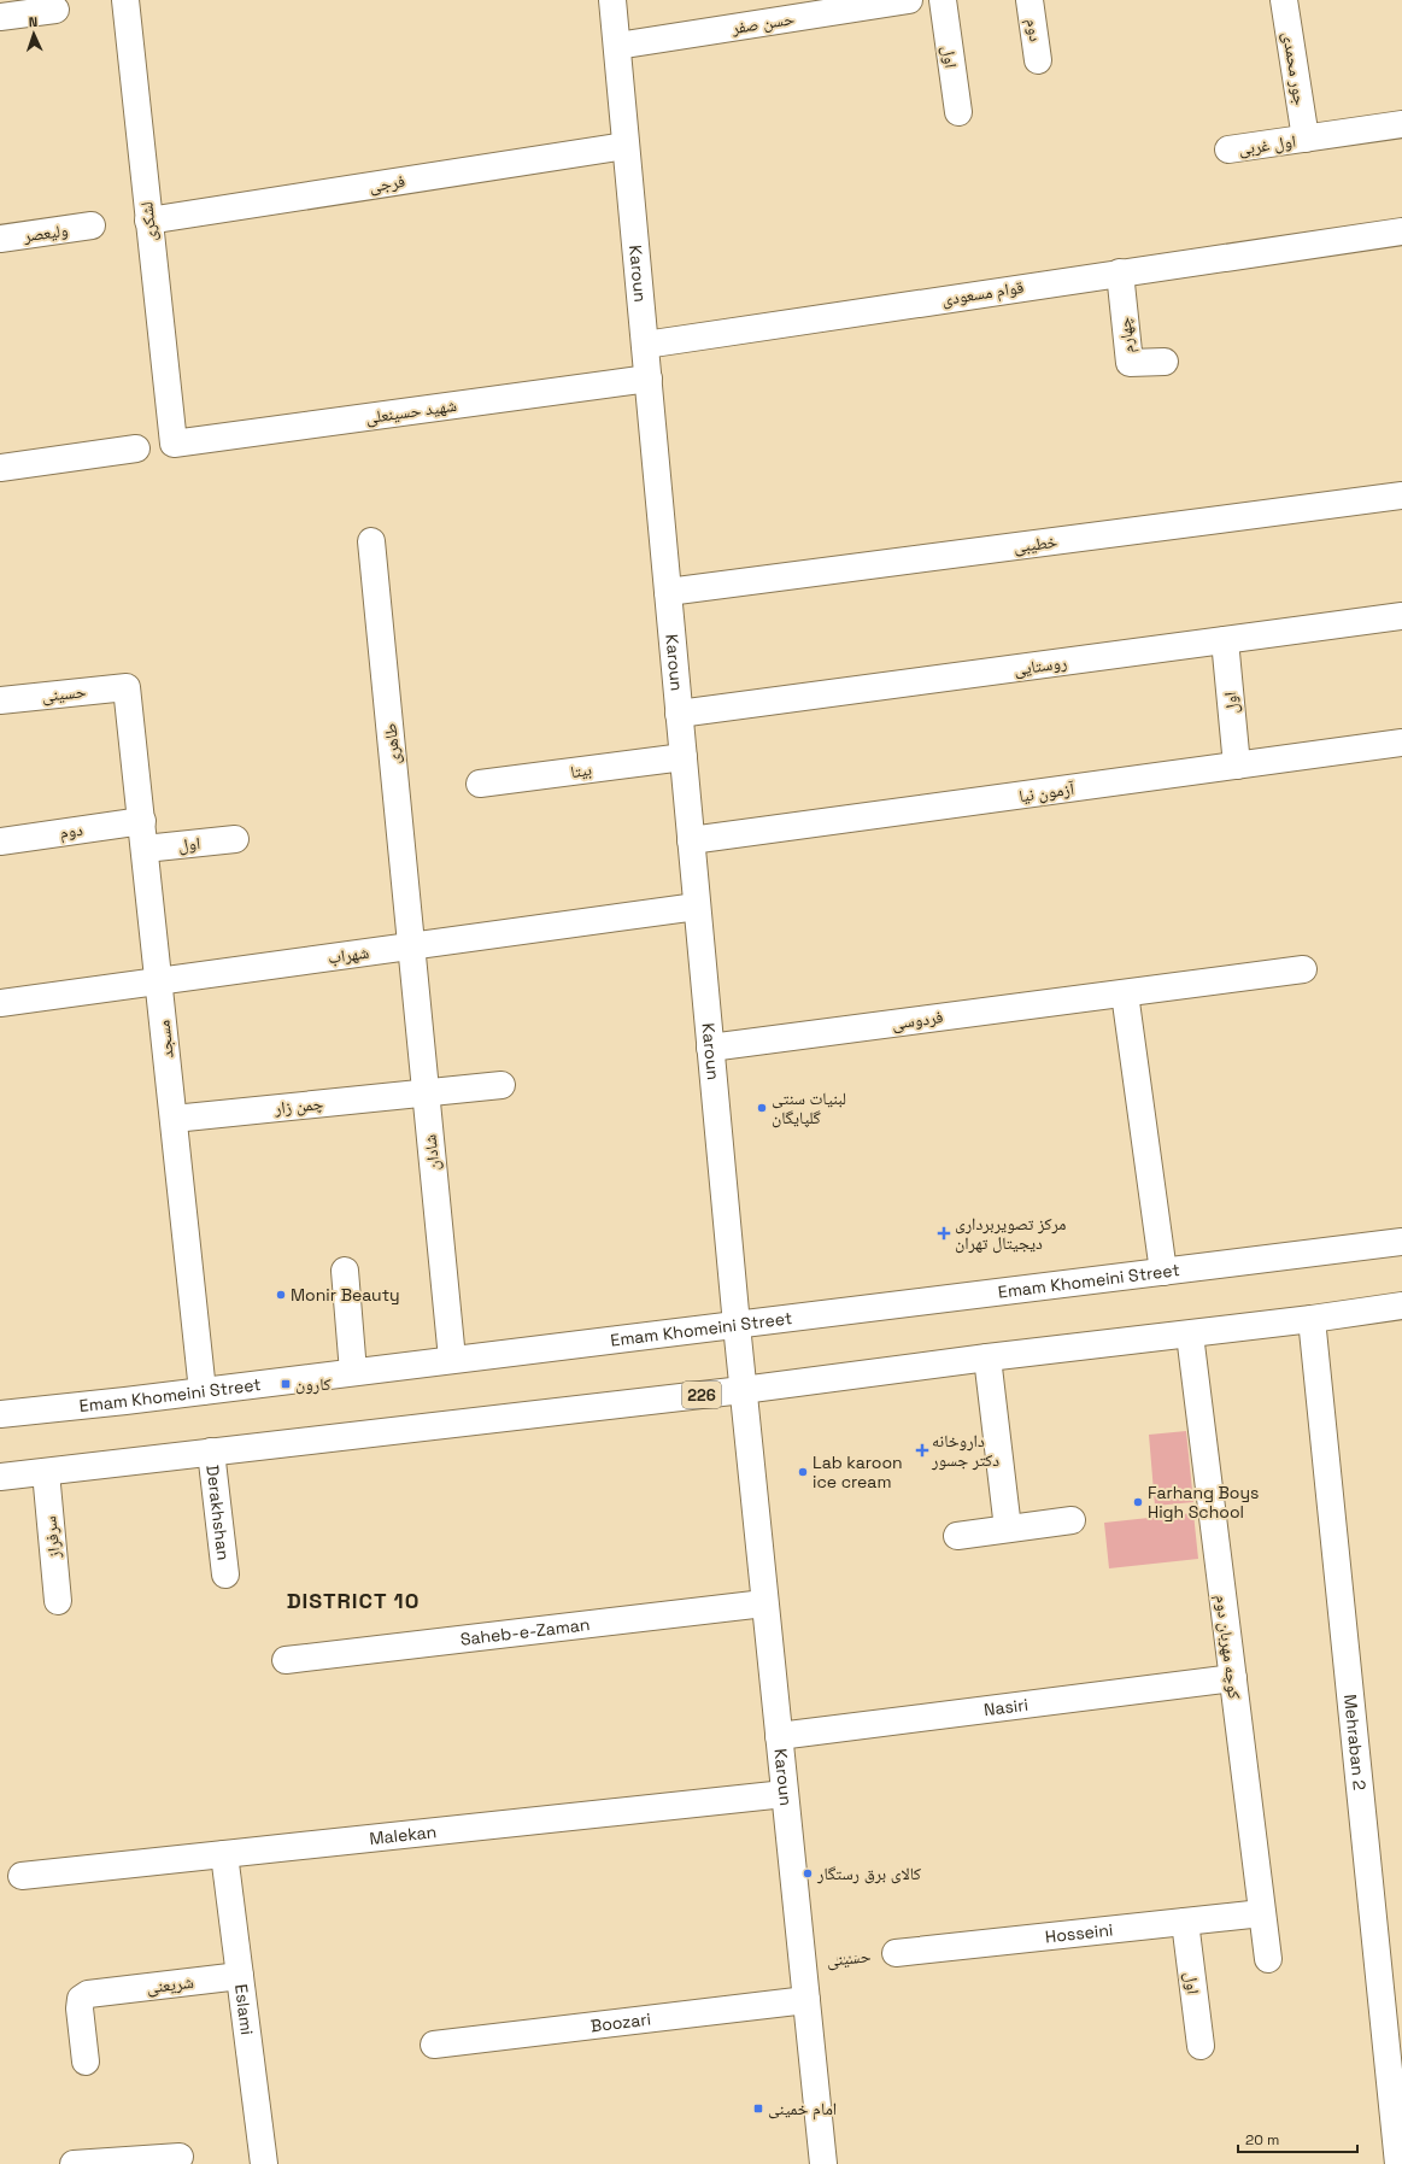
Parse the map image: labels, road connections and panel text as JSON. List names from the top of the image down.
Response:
{
  "streets": {
    "street": [
      "حسن صفر",
      "دوم",
      "اول",
      "جور محمدی",
      "اول غربی",
      "فرجی",
      "لشکری",
      "ولیعصر",
      "Karoun",
      "قوام مسعودی",
      "چهارم",
      "شهید حسینعلی",
      "خطیبی",
      "روستایی",
      "حسینی",
      "طاهری",
      "بیتا",
      "آزمون نیا",
      "شهراب",
      "فردوسی",
      "مسجد",
      "چمن زار",
      "شادان",
      "Emam Khomeini Street",
      "226",
      "Derakhshan",
      "سرفراز",
      "Saheb-e-Zaman",
      "کوچه مهربان دوم",
      "Nasiri",
      "Mehraban 2",
      "Malekan",
      "Hosseini",
      "شریعنی",
      "Eslami",
      "Boozari"
    ]
  },
  "crossings": [
    ["حسن صفر", "Karoun"],
    ["دوم", "مسجد"],
    ["اول", "روستایی"],
    ["اول", "آزمون نیا"],
    ["اول", "مسجد"],
    ["اول", "Hosseini"],
    ["جور محمدی", "اول غربی"],
    ["فرجی", "لشکری"],
    ["فرجی", "Karoun"],
    ["لشکری", "شهید حسینعلی"],
    ["Karoun", "قوام مسعودی"],
    ["Karoun", "شهید حسینعلی"],
    ["Karoun", "خطیبی"],
    ["Karoun", "روستایی"],
    ["Karoun", "حسینی"],
    ["Karoun", "بیتا"],
    ["Karoun", "آزمون نیا"],
    ["Karoun", "شهراب"],
    ["Karoun", "فردوسی"],
    ["Karoun", "Emam Khomeini Street"],
    ["Karoun", "226"],
    ["Karoun", "Saheb-e-Zaman"],
    ["Karoun", "Nasiri"],
    ["Karoun", "Malekan"],
    ["Karoun", "Boozari"],
    ["قوام مسعودی", "چهارم"],
    ["حسینی", "مسجد"],
    ["حسینی", "Hosseini"],
    ["طاهری", "شهراب"],
    ["طاهری", "شادان"],
    ["شهراب", "مسجد"],
    ["شهراب", "شادان"],
    ["مسجد", "چمن زار"],
    ["مسجد", "Emam Khomeini Street"],
    ["چمن زار", "شادان"],
    ["شادان", "Emam Khomeini Street"],
    ["226", "Derakhshan"],
    ["226", "سرفراز"],
    ["226", "کوچه مهربان دوم"],
    ["226", "Mehraban 2"],
    ["کوچه مهربان دوم", "Nasiri"],
    ["کوچه مهربان دوم", "Hosseini"],
    ["Malekan", "Eslami"],
    ["شریعنی", "Eslami"]
  ],
  "districts": ["DISTRICT 10"],
  "places": {
    "other": [
      "لبنیات سنتی گلپایگان",
      "Monir Beauty",
      "Lab karoon ice cream",
      "Farhang Boys High School",
      "کالای برق رستگار"
    ],
    "health": ["مرکز تصویربرداری دیجیتال تهران", "داروخانه دکتر جسور"],
    "transit": ["کارون", "امام خمینی"]
  },
  "scale_bar": "20 m",
  "north": "top"
}
